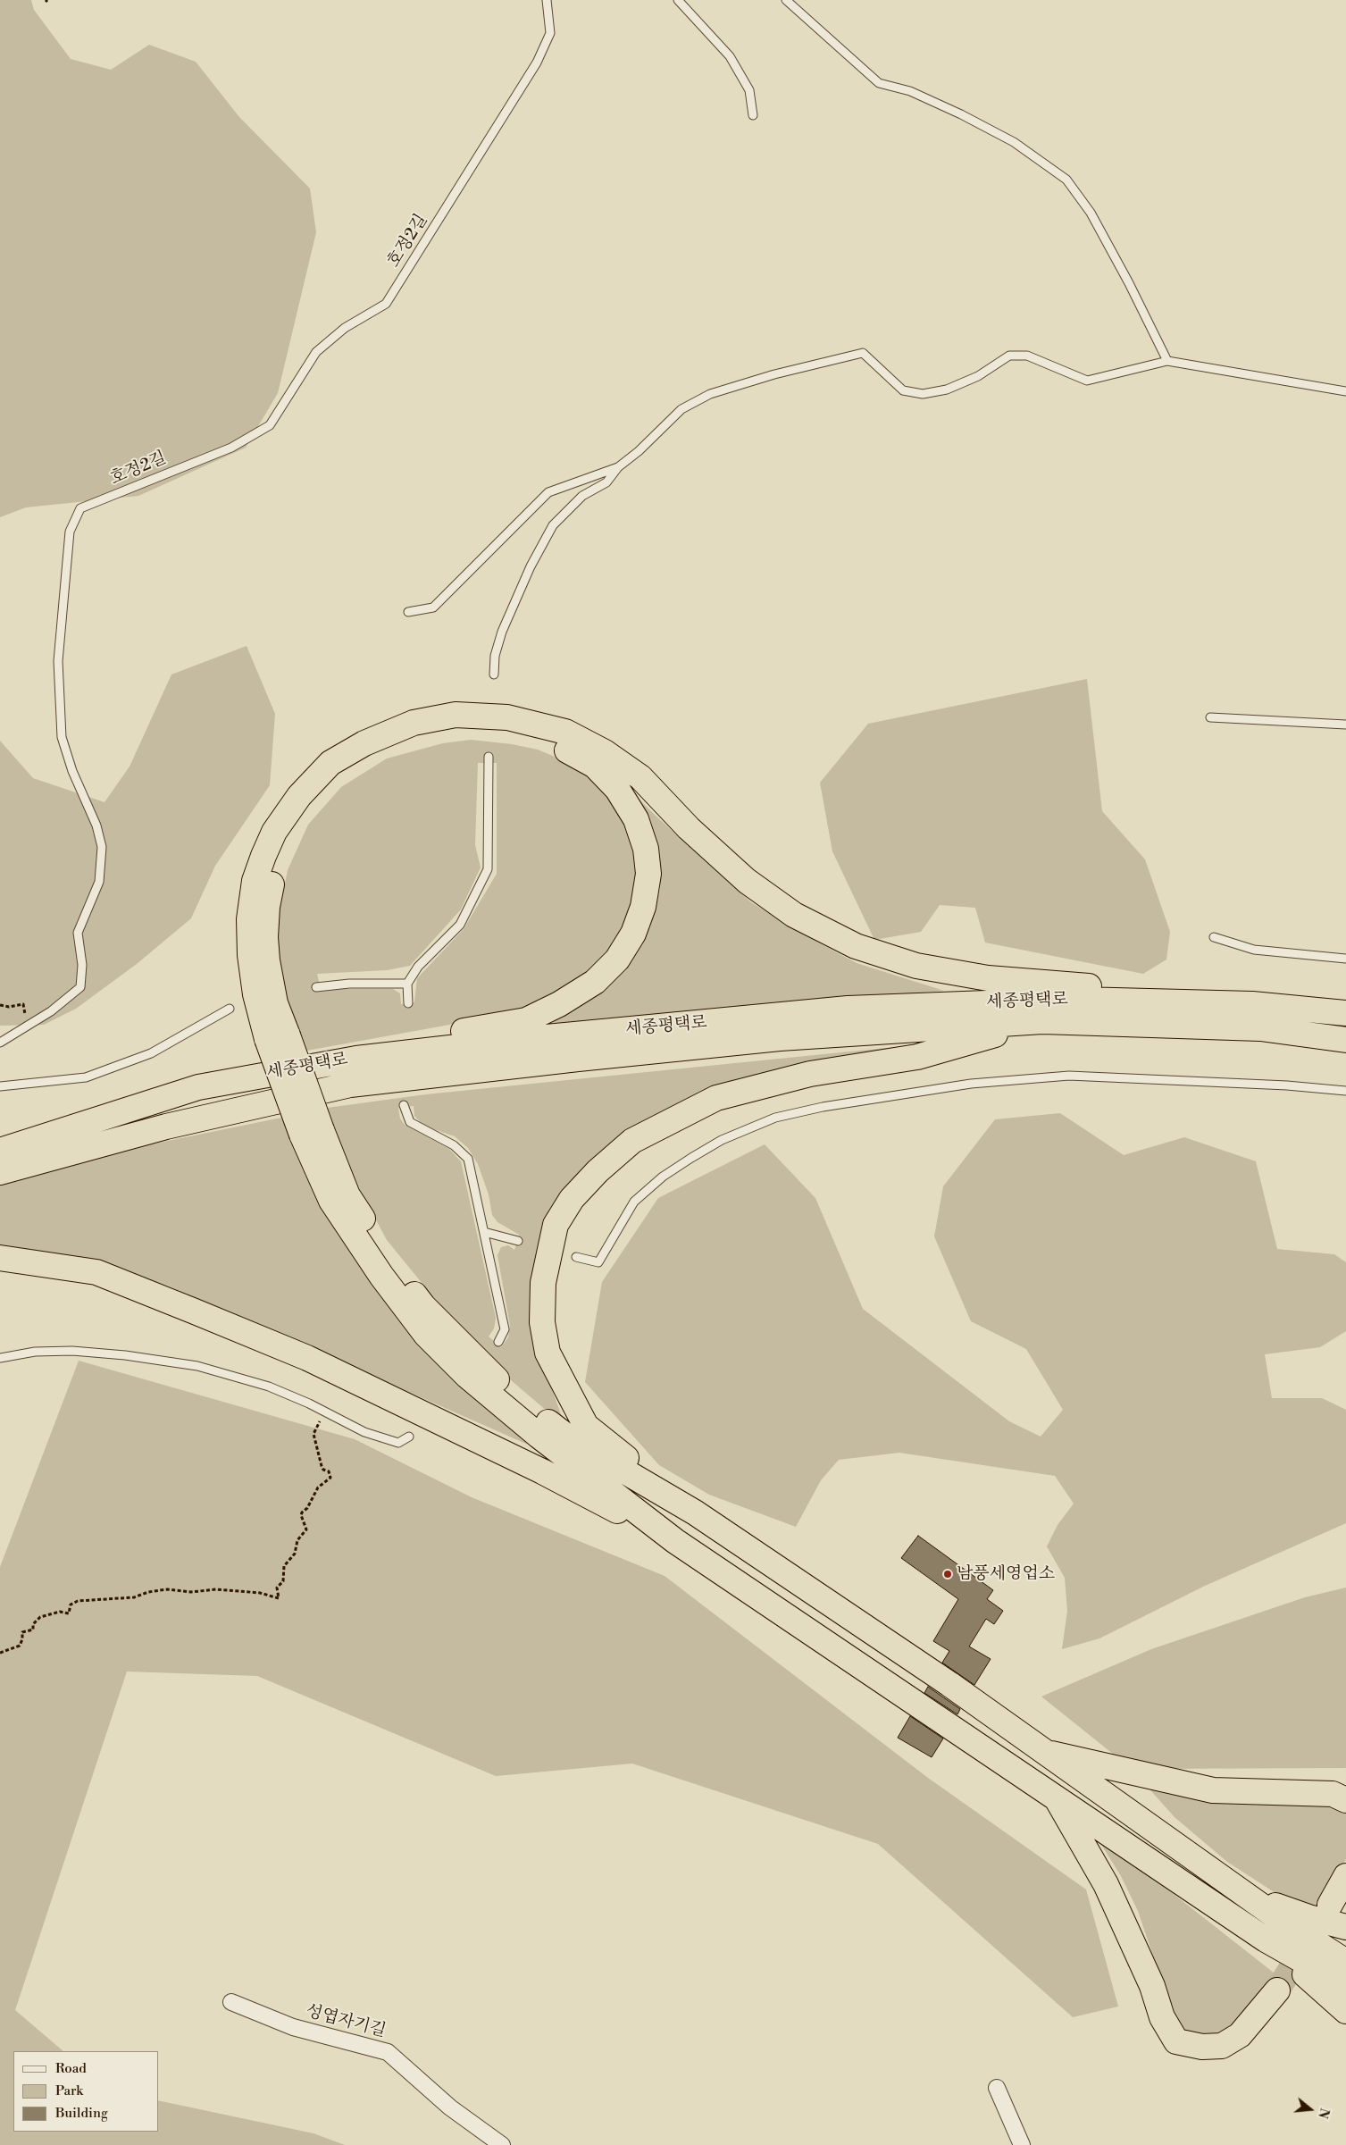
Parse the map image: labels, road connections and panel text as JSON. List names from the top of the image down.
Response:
{
  "streets": {
    "highway": ["세종평택로"],
    "street": ["성엽자기길"],
    "lane": ["호정2길"]
  },
  "places": ["남풍세영업소"],
  "legend": ["Road", "Park", "Building"],
  "north": "right"
}
